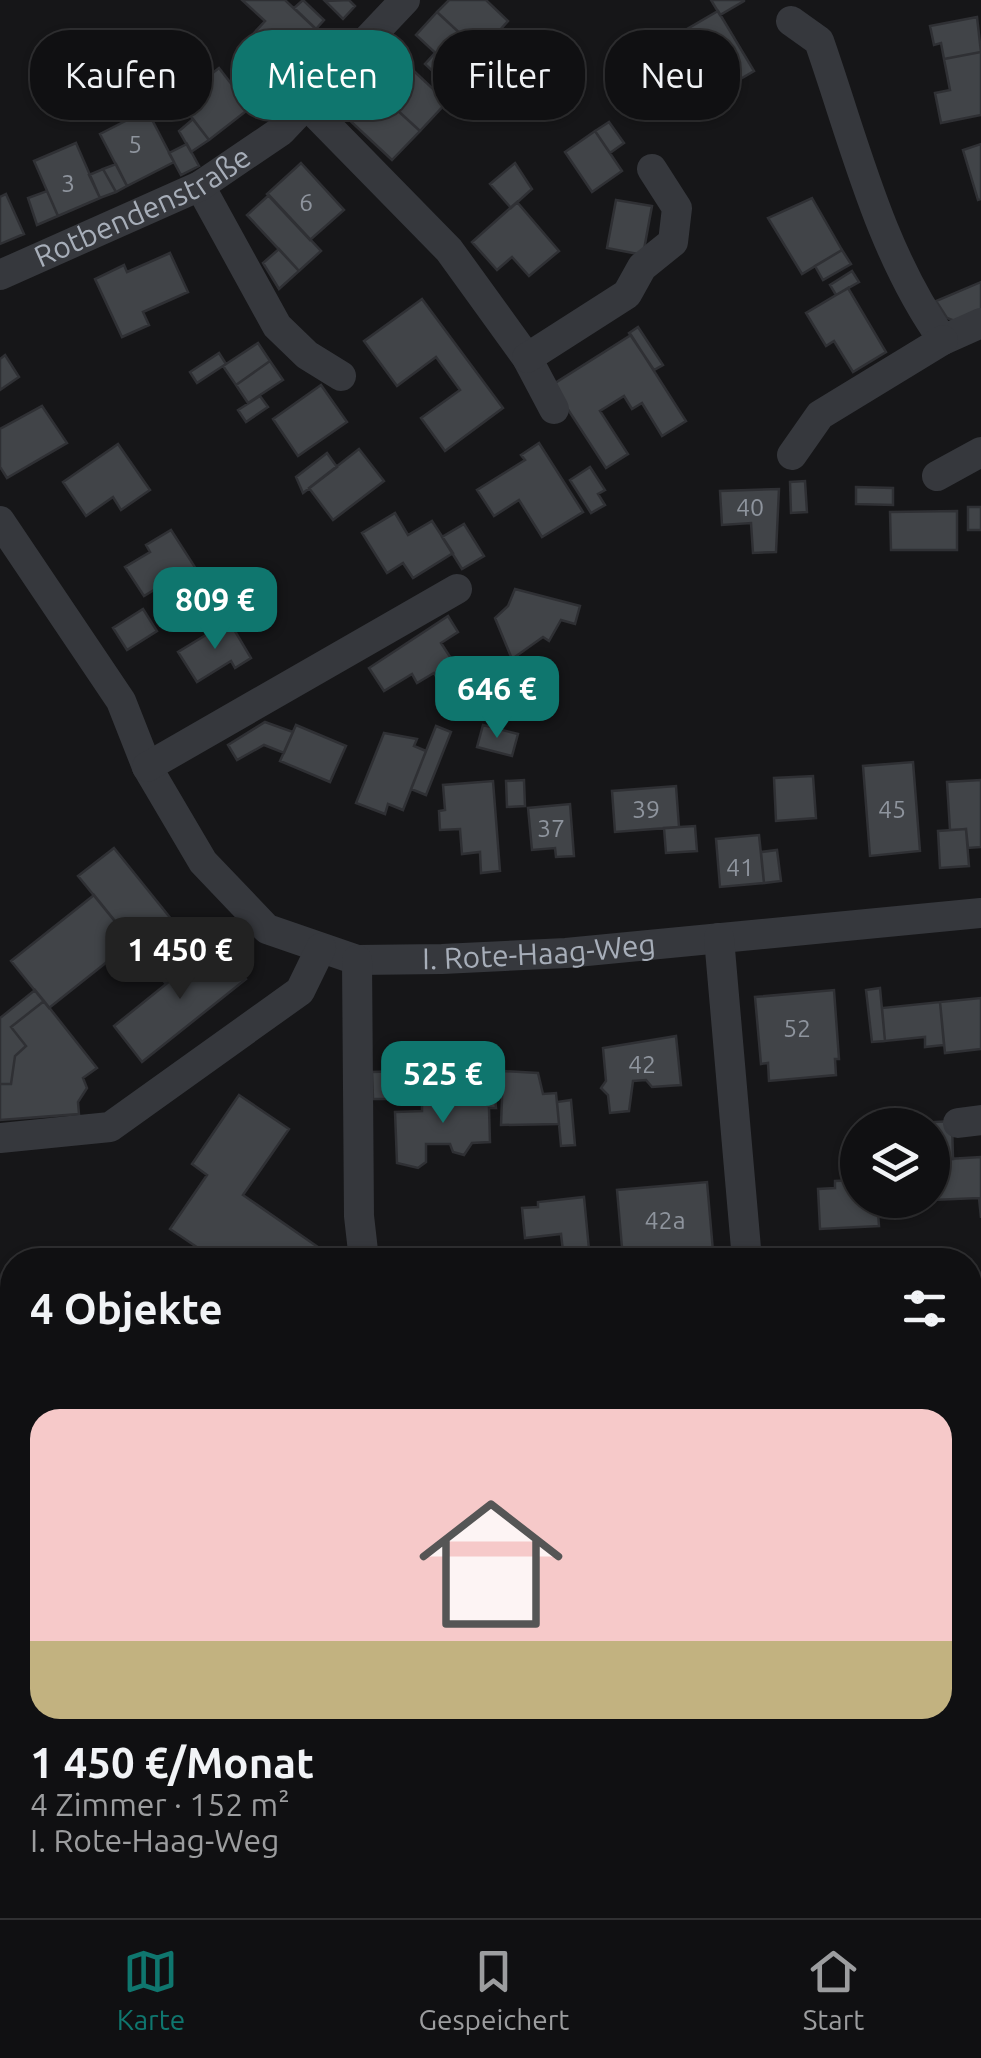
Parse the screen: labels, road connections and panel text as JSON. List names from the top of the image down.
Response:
{
  "streets": {
    "street": ["Rotbendenstraße", "I. Rote-Haag-Weg"]
  },
  "house_numbers": [
    "5",
    "3",
    "6",
    "40",
    "39",
    "45",
    "37",
    "41",
    "52",
    "42",
    "42a"
  ],
  "page": {
    "chip": [
      "Kaufen",
      "Mieten",
      "Filter",
      "Neu"
    ],
    "price": [
      "809 €",
      "646 €",
      "1 450 €",
      "525 €"
    ],
    "heading": "4 Objekte",
    "list": [
      {
        "name": "1 450 €/Monat",
        "note": "4 Zimmer · 152 m² · I. Rote-Haag-Weg"
      }
    ],
    "tabs": ["Karte", "Gespeichert", "Start"]
  }
}
